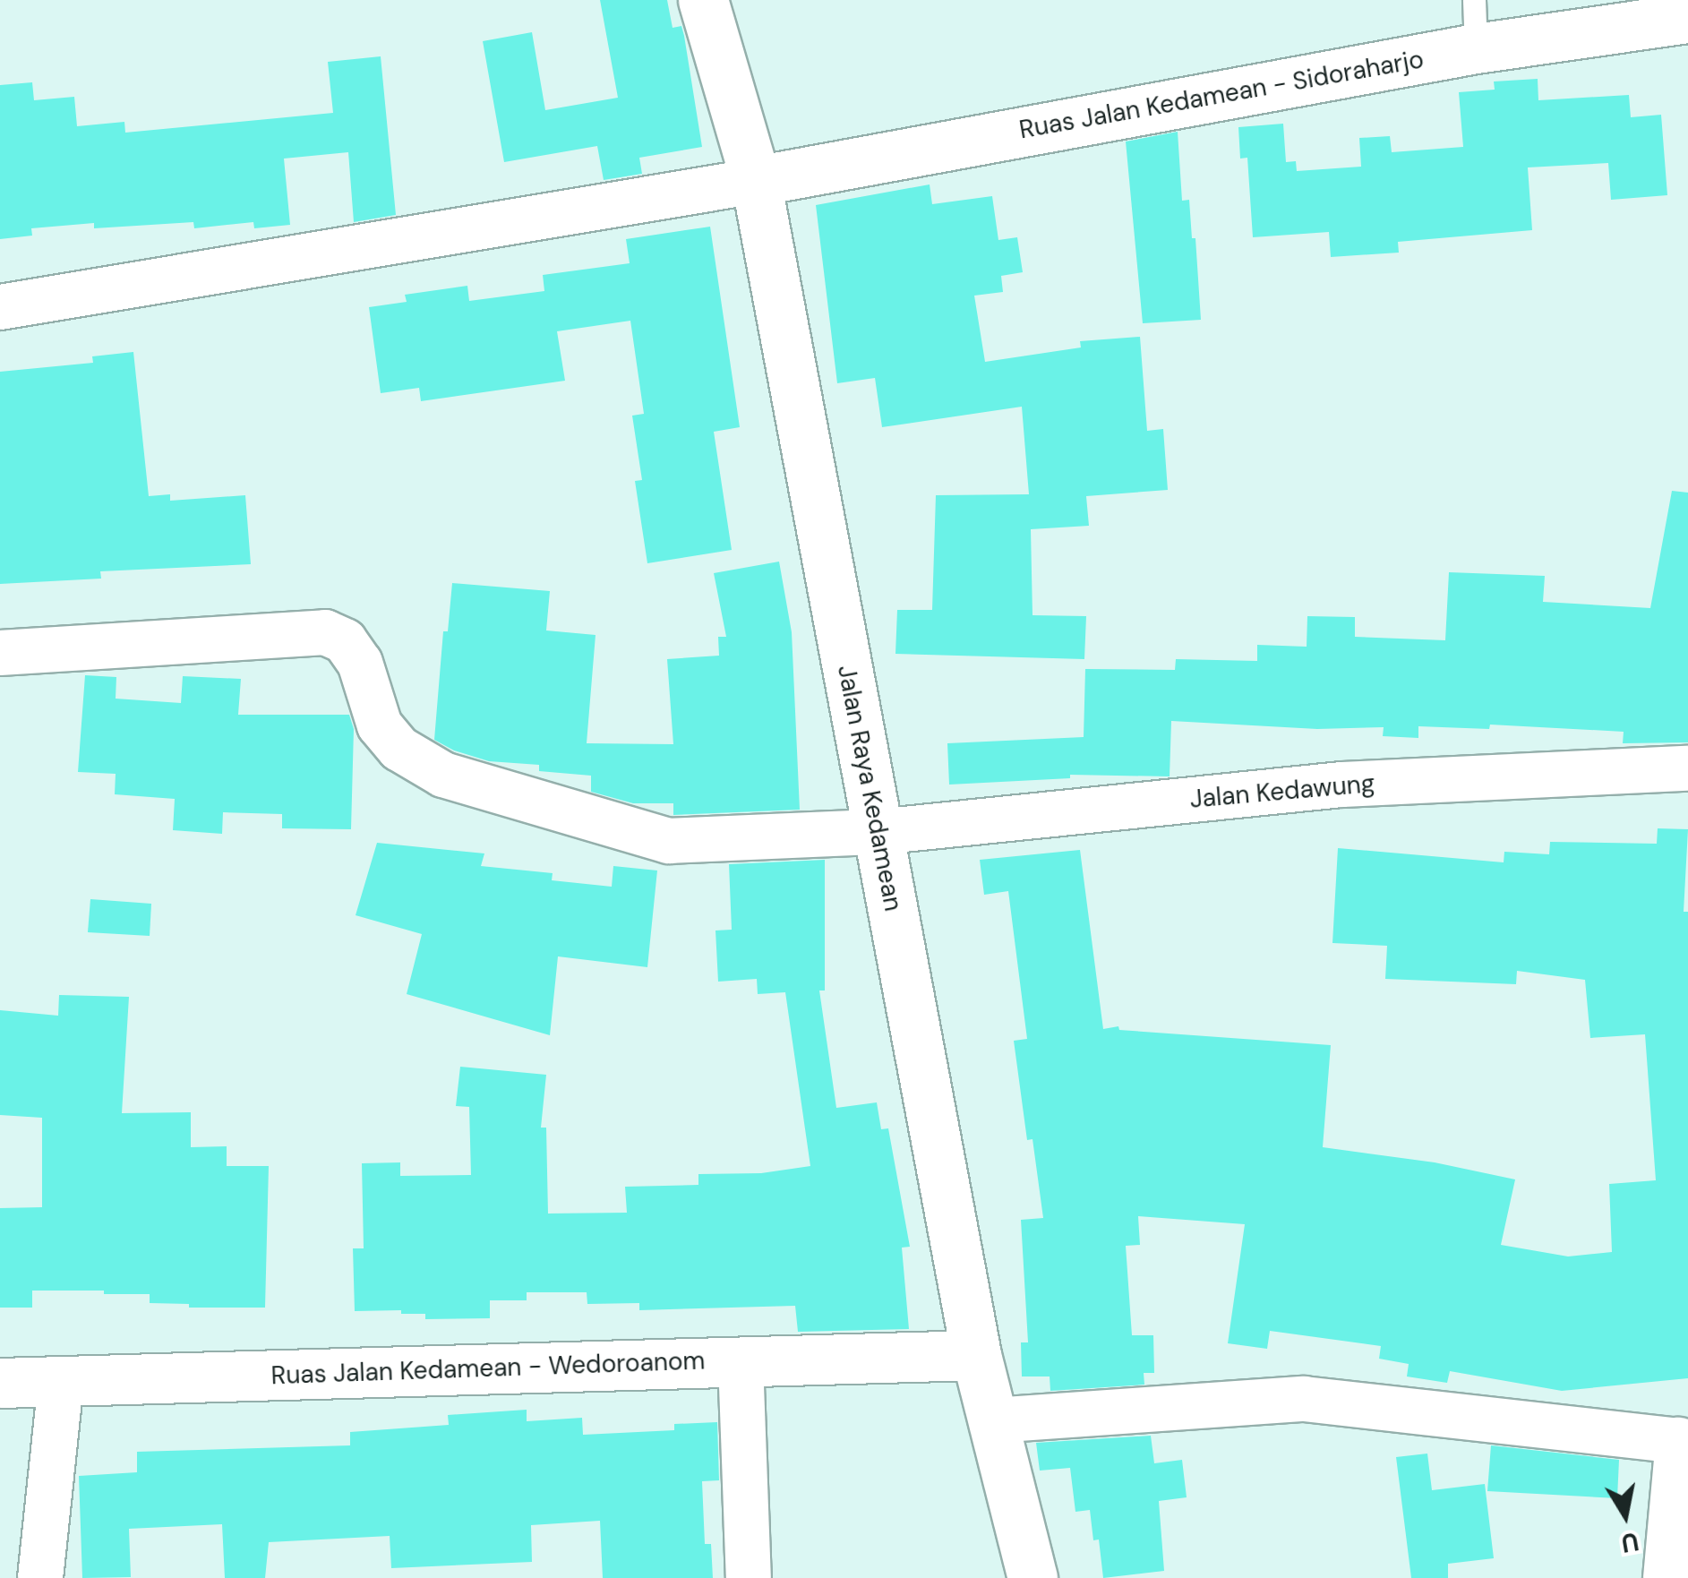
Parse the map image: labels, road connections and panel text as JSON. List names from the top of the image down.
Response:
{
  "streets": {
    "main road": ["Ruas Jalan Kedamean - Sidoraharjo", "Jalan Raya Kedamean", "Ruas Jalan Kedamean - Wedoroanom"],
    "street": ["Jalan Kedawung"]
  },
  "crossings": [
    ["Ruas Jalan Kedamean - Sidoraharjo", "Jalan Raya Kedamean"],
    ["Jalan Raya Kedamean", "Jalan Kedawung"],
    ["Jalan Raya Kedamean", "Ruas Jalan Kedamean - Wedoroanom"]
  ],
  "north": "bottom"
}
